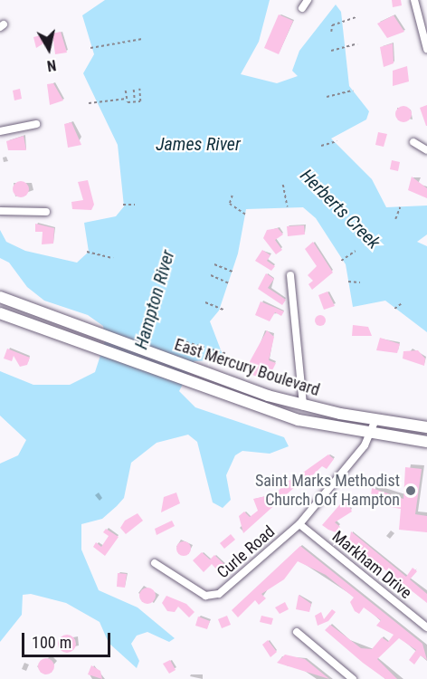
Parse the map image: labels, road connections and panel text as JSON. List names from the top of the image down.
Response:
{
  "streets": {
    "main road": ["East Mercury Boulevard"],
    "street": ["Curle Road", "Markham Drive"]
  },
  "crossings": [
    ["East Mercury Boulevard", "Curle Road"],
    ["Curle Road", "Markham Drive"]
  ],
  "water": ["James River", "Herberts Creek", "Hampton River"],
  "places": ["Saint Marks Methodist Church Oof Hampton"],
  "scale_bar": "100 m",
  "north": "bottom"
}
